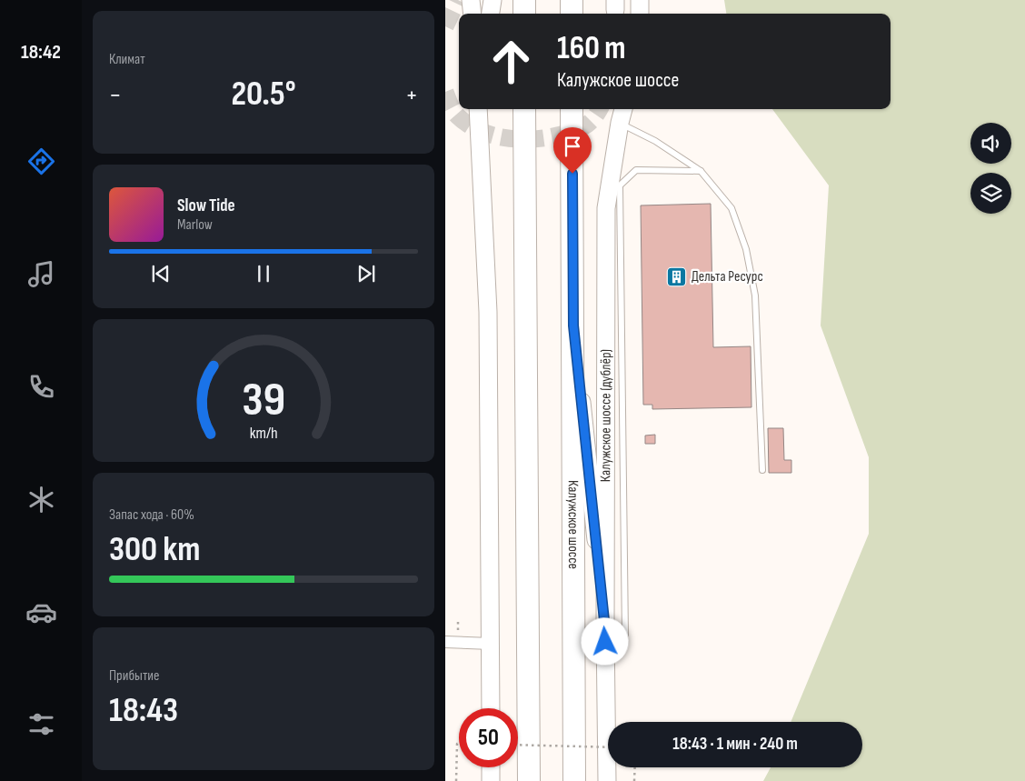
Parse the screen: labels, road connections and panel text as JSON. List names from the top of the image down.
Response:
{
  "streets": {
    "highway": ["Калужское шоссе"],
    "main road": ["Калужское шоссе (дублёр)"]
  },
  "places": {
    "building": ["Дельта Ресурс"]
  },
  "page": {
    "tabs": "18:42",
    "tile": [
      "Климат",
      ["Запас хода · 60%", "300 km"],
      ["Прибытие", "18:43"]
    ],
    "turn": ["160 m", "Калужское шоссе"],
    "heat": ["−", "20.5°", "+"],
    "song": ["Slow Tide", "Marlow"],
    "limit": "50",
    "trip": "18:43 · 1 мин · 240 m",
    "gauge": ["39", "km/h"]
  }
}
